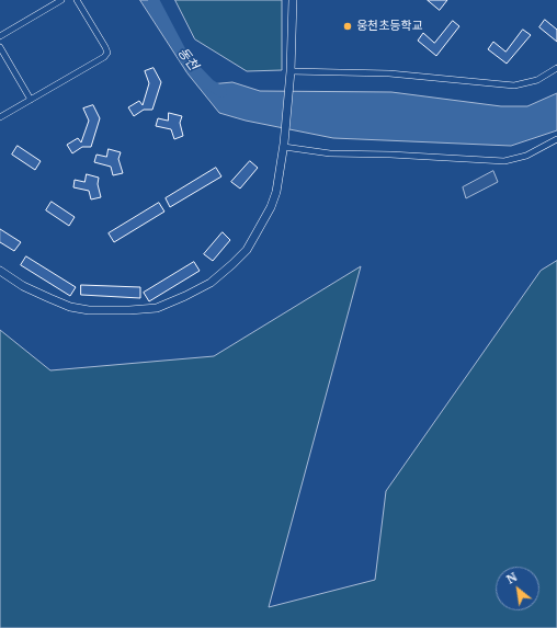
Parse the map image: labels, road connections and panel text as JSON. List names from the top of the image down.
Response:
{
  "water": ["동천"],
  "places": ["웅천초등학교"],
  "north": "top left"
}
